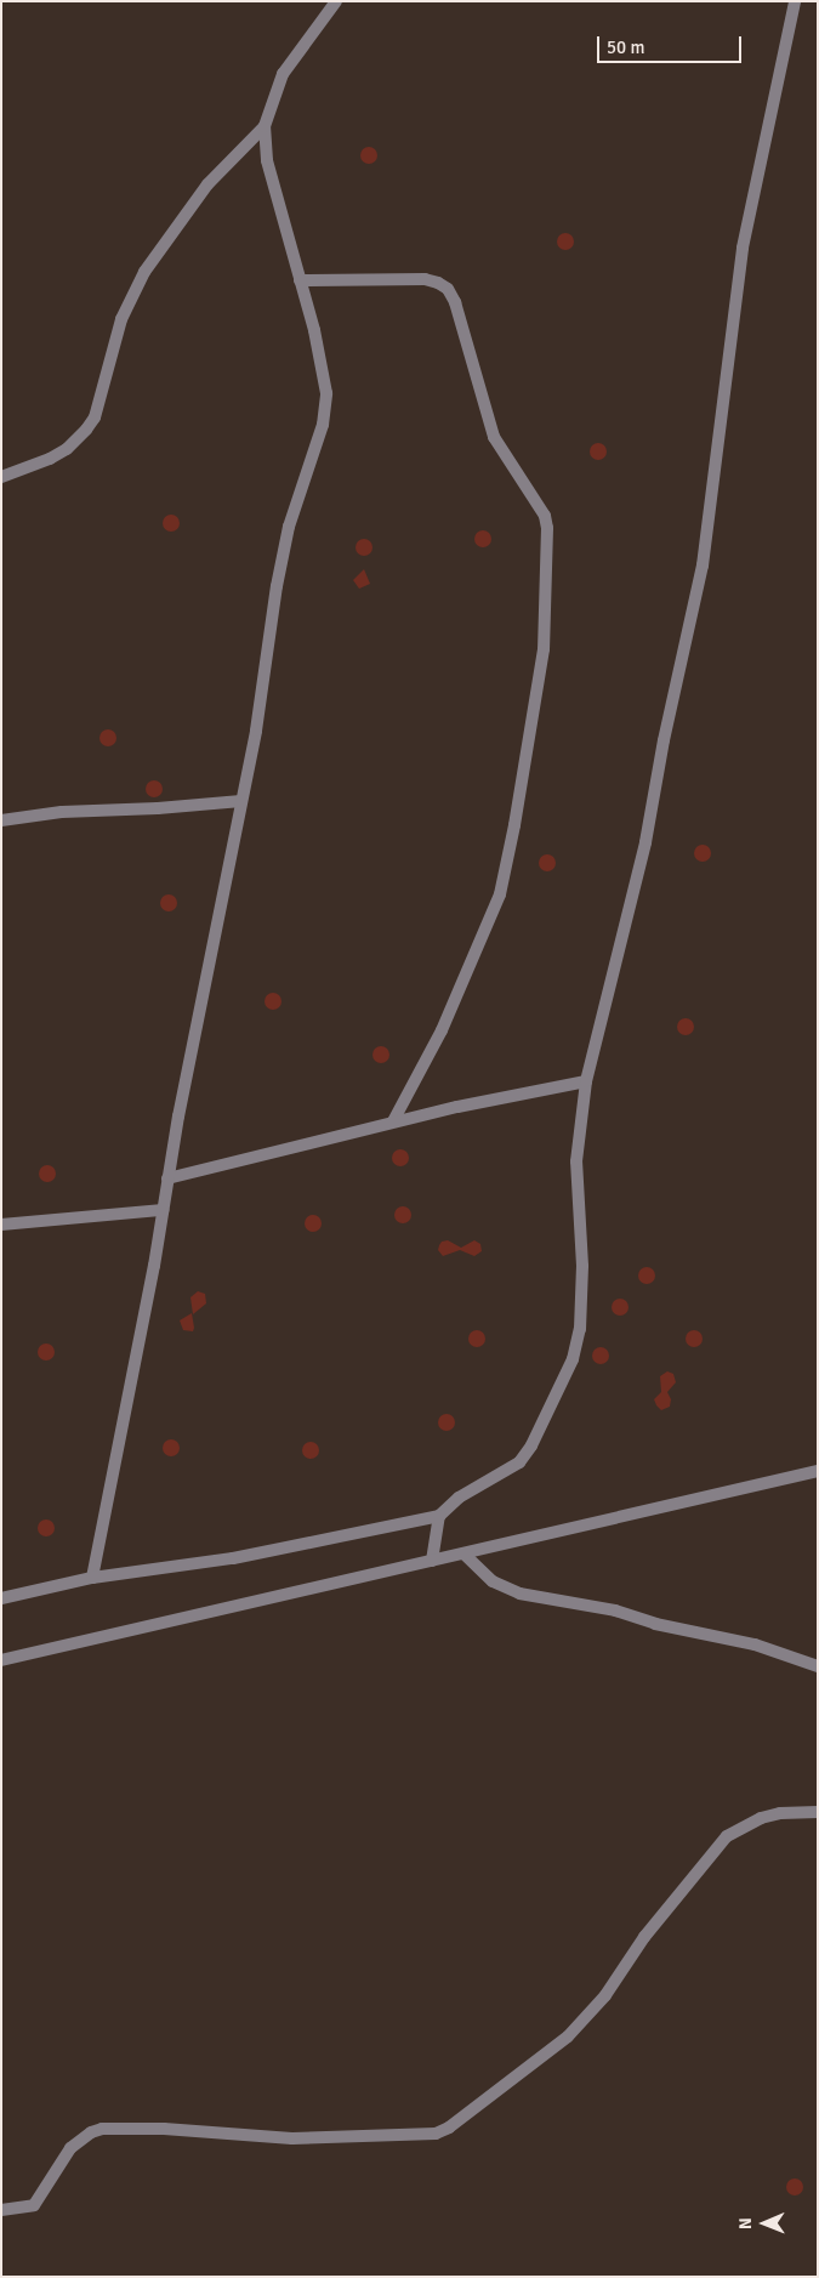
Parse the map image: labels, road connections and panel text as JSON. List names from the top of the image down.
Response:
{
  "scale_bar": "50 m",
  "north": "left"
}
